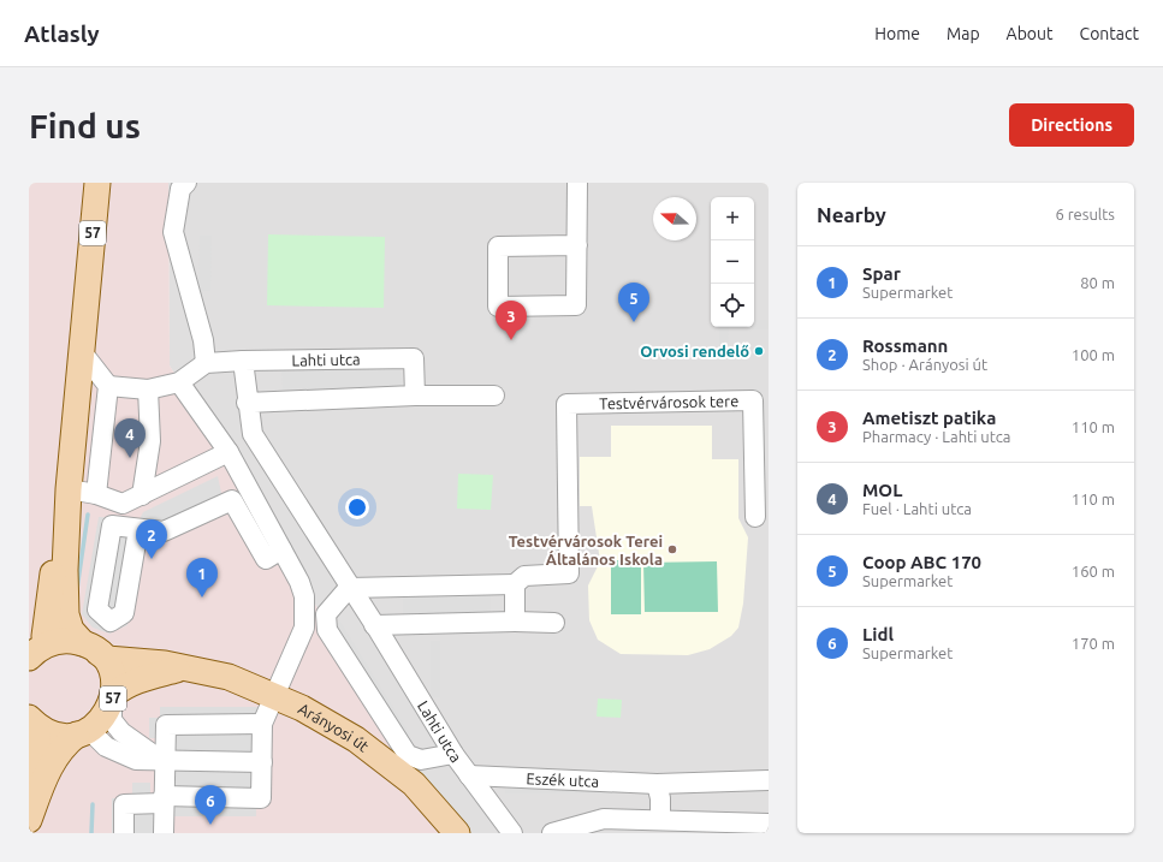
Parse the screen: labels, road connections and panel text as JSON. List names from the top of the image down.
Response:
{
  "streets": {
    "main road": ["57", "Arányosi út"],
    "street": ["Lahti utca", "Testvérvárosok tere", "Eszék utca"]
  },
  "crossings": [
    ["57", "Arányosi út"],
    ["Lahti utca", "Eszék utca"]
  ],
  "places": ["Orvosi rendelő", "Testvérvárosok Terei Általános Iskola"],
  "north": "left",
  "page": {
    "header": "Atlasly",
    "nav": [
      "Home",
      "Map",
      "About",
      "Contact"
    ],
    "buttons": "Directions",
    "title": "Find us",
    "heading": ["Nearby", "6 results"],
    "map_buttons": ["+", "−"],
    "list": [
      {
        "mark": "1",
        "name": "Spar",
        "note": "Supermarket",
        "value": "80 m"
      },
      {
        "mark": "2",
        "name": "Rossmann",
        "note": "Shop · Arányosi út",
        "value": "100 m"
      },
      {
        "mark": "3",
        "name": "Ametiszt patika",
        "note": "Pharmacy · Lahti utca",
        "value": "110 m"
      },
      {
        "mark": "4",
        "name": "MOL",
        "note": "Fuel · Lahti utca",
        "value": "110 m"
      },
      {
        "mark": "5",
        "name": "Coop ABC 170",
        "note": "Supermarket",
        "value": "160 m"
      },
      {
        "mark": "6",
        "name": "Lidl",
        "note": "Supermarket",
        "value": "170 m"
      }
    ],
    "pins": [
      "5",
      "3",
      "4",
      "2",
      "1",
      "6"
    ]
  }
}
